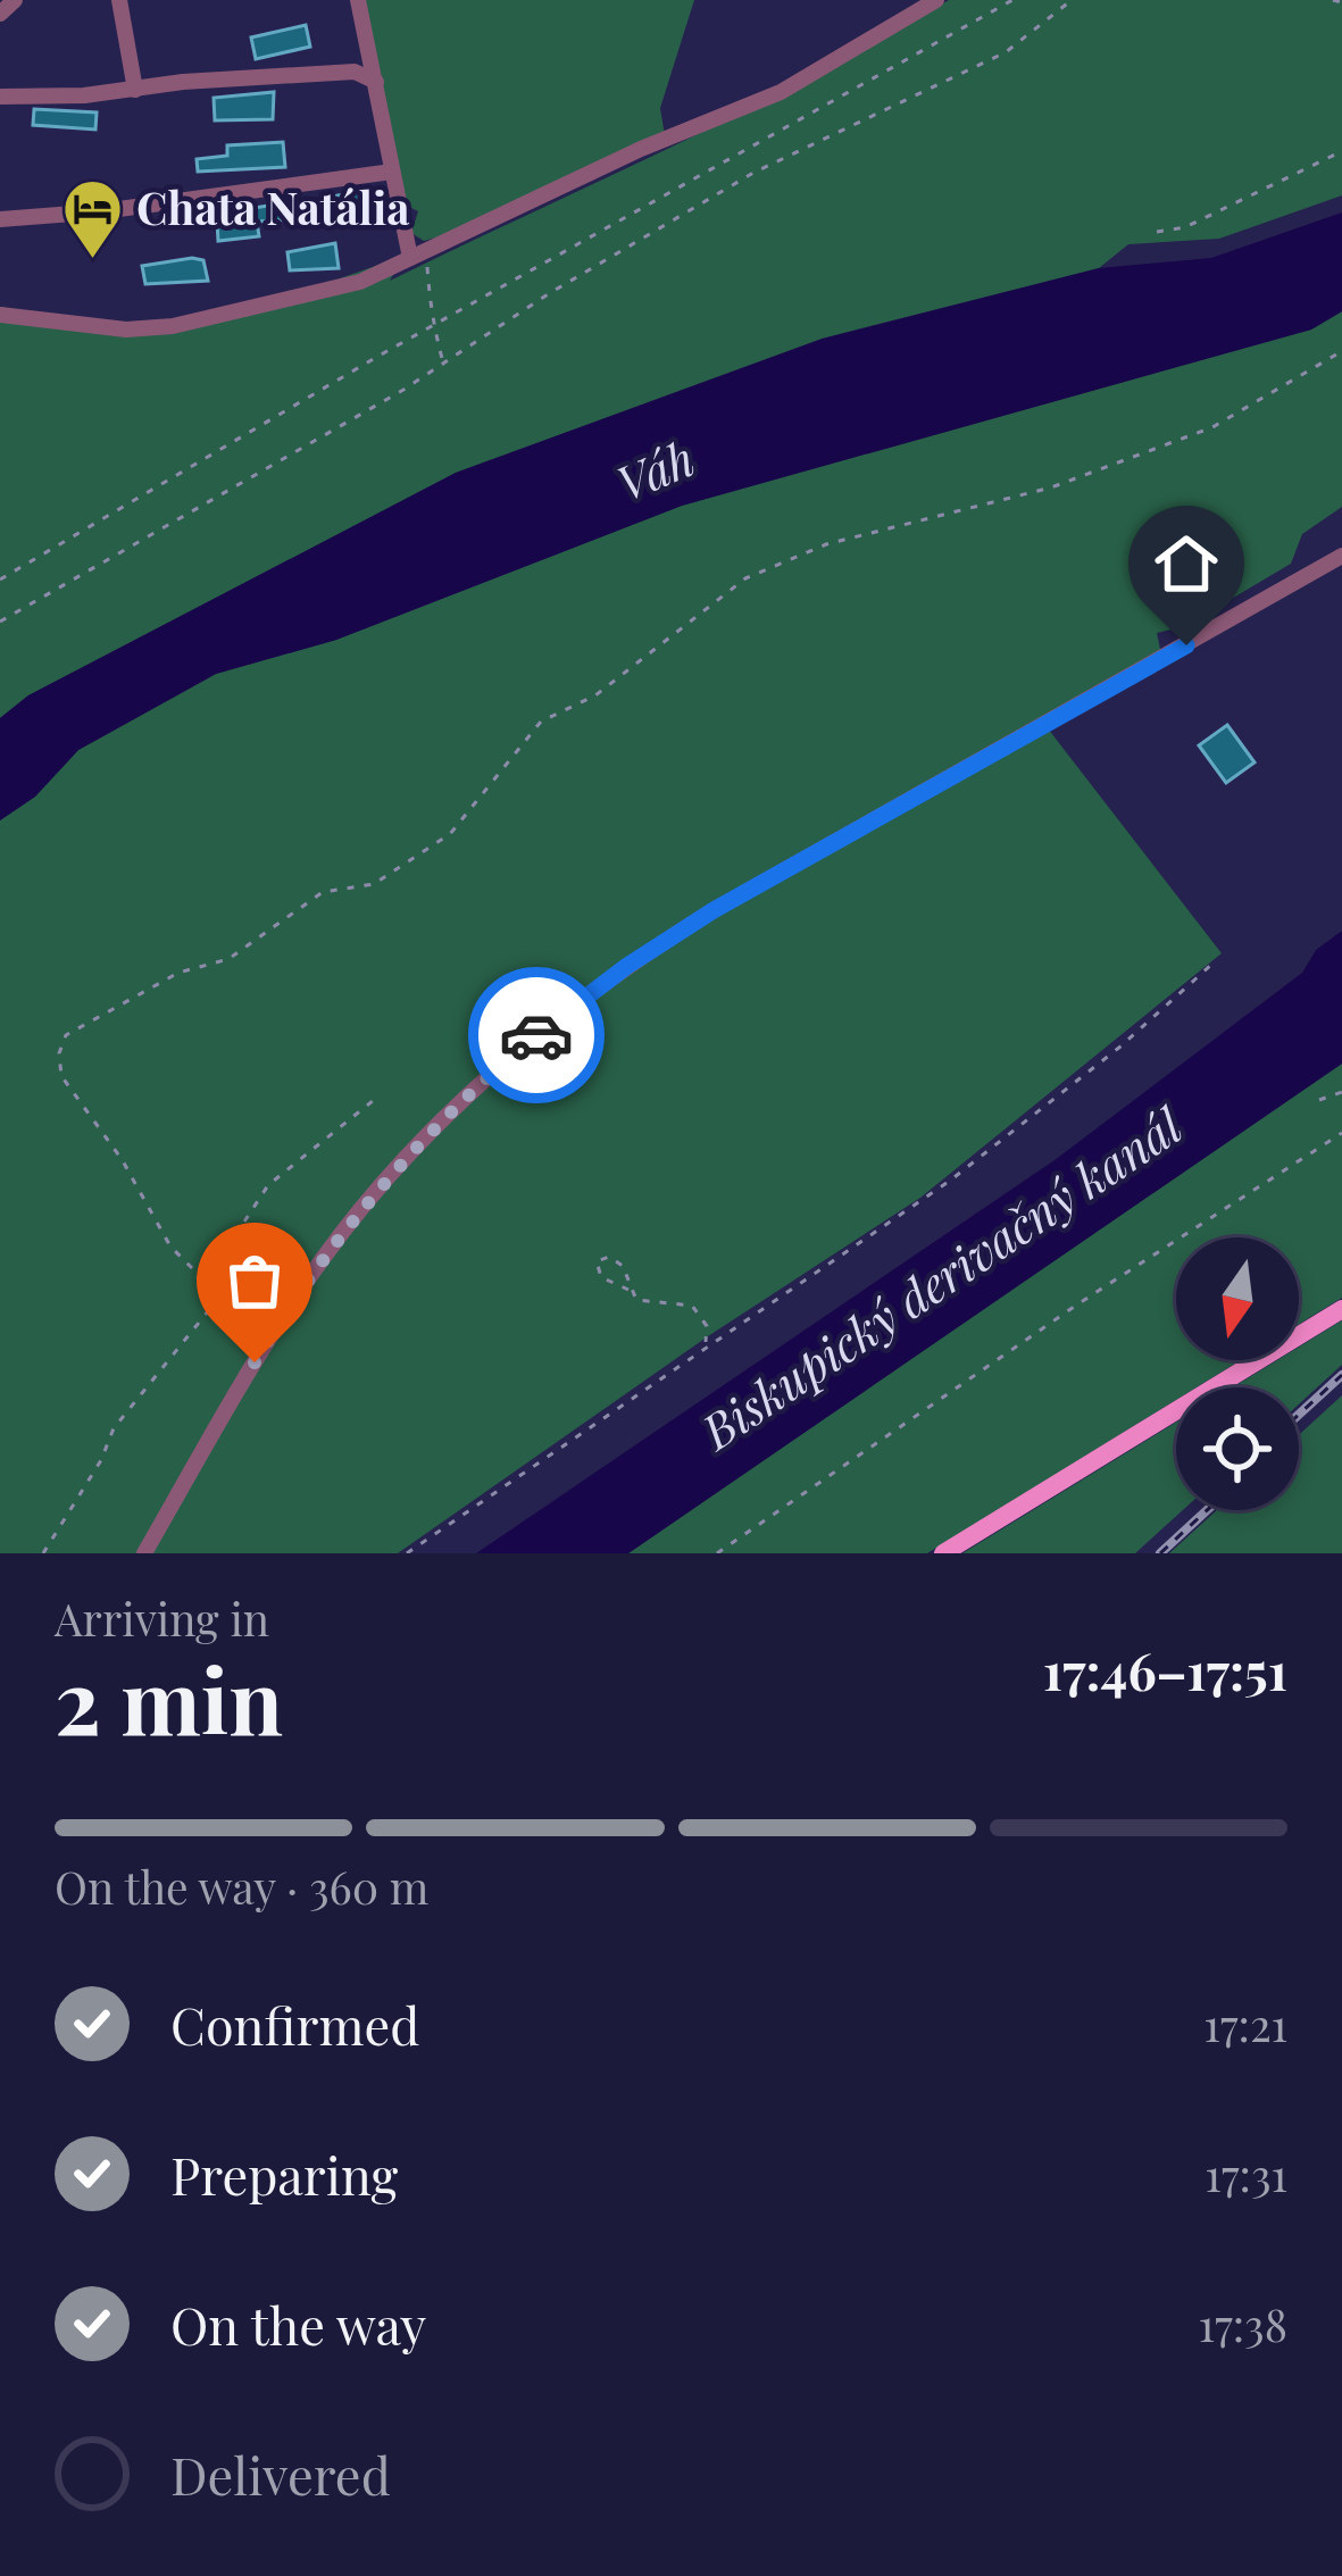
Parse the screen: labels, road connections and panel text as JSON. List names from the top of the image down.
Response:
{
  "water": ["Váh", "Biskupický derivačný kanál"],
  "places": {
    "hotel": ["Chata Natália"]
  },
  "north": "bottom",
  "page": {
    "heading": ["2 min", "Arriving in", "17:46–17:51"],
    "bar": "On the way · 360 m",
    "list": [
      ["Confirmed", "17:21"],
      ["Preparing", "17:31"],
      ["On the way", "17:38"],
      "Delivered"
    ]
  }
}
